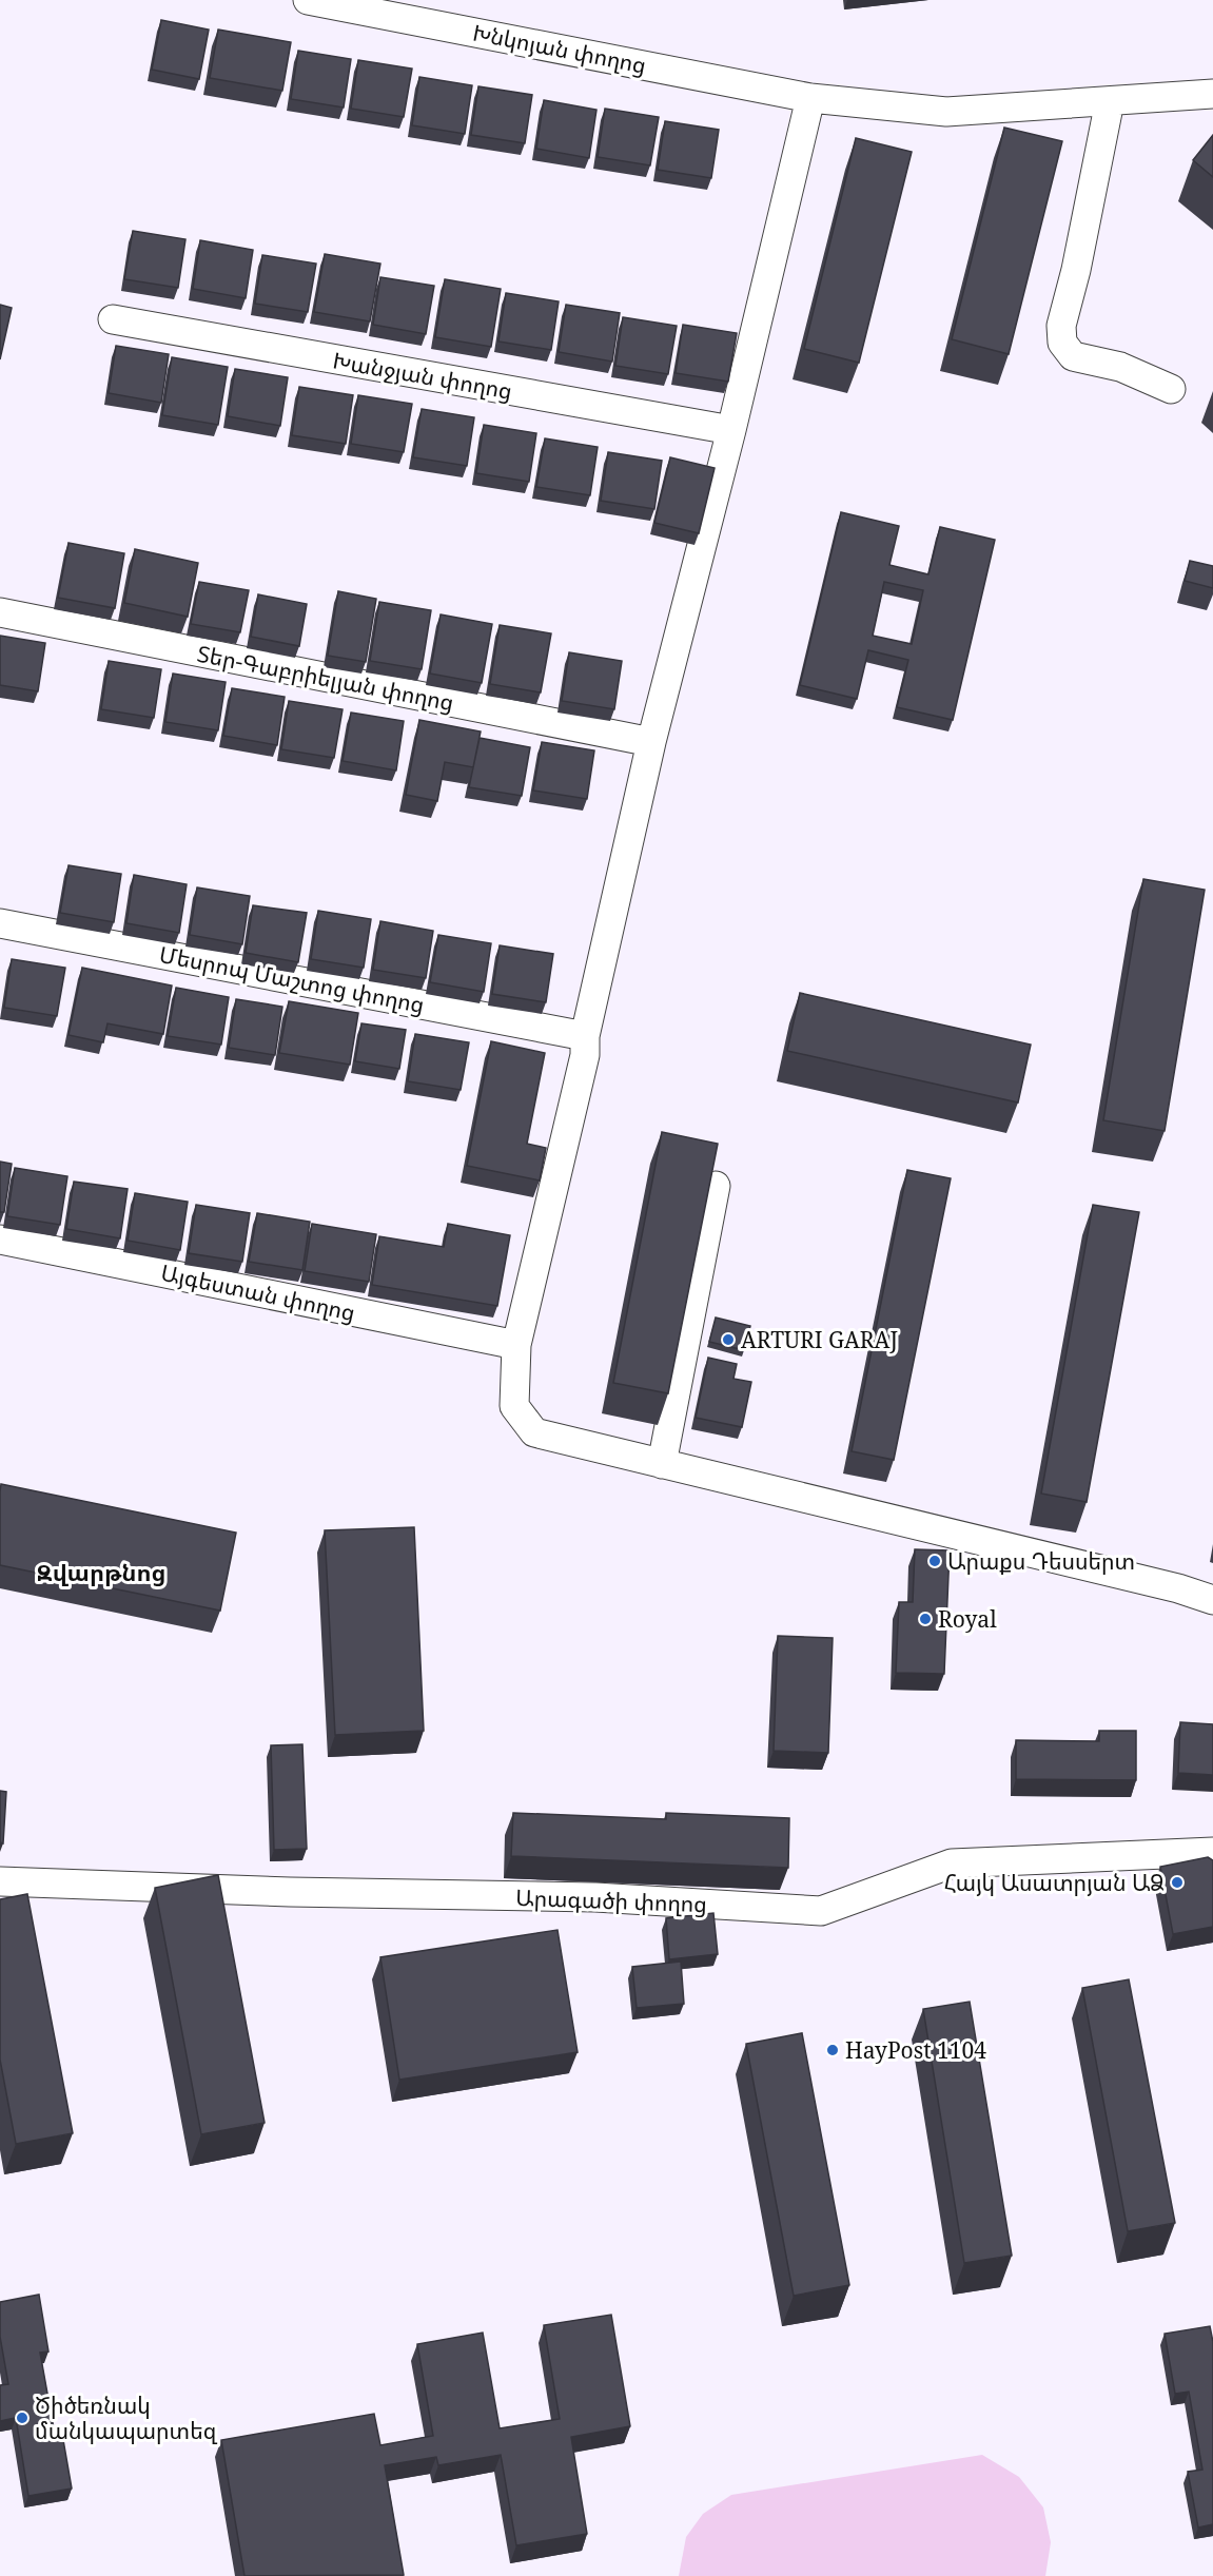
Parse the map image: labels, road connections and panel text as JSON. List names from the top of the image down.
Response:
{
  "streets": {
    "street": [
      "Խնկոյան փողոց",
      "Խանջյան փողոց",
      "Տեր-Գաբրիելյան փողոց",
      "Մեսրոպ Մաշտոց փողոց",
      "Այգեստան փողոց",
      "Արագածի փողոց"
    ]
  },
  "districts": ["Զվարթնոց"],
  "places": [
    "ARTURI GARAJ",
    "Արաքս Դեսսերտ",
    "Royal",
    "Հայկ Ասատրյան ԱՁ",
    "HayPost 1104",
    "Ծիծեռնակ մանկապարտեզ"
  ]
}
